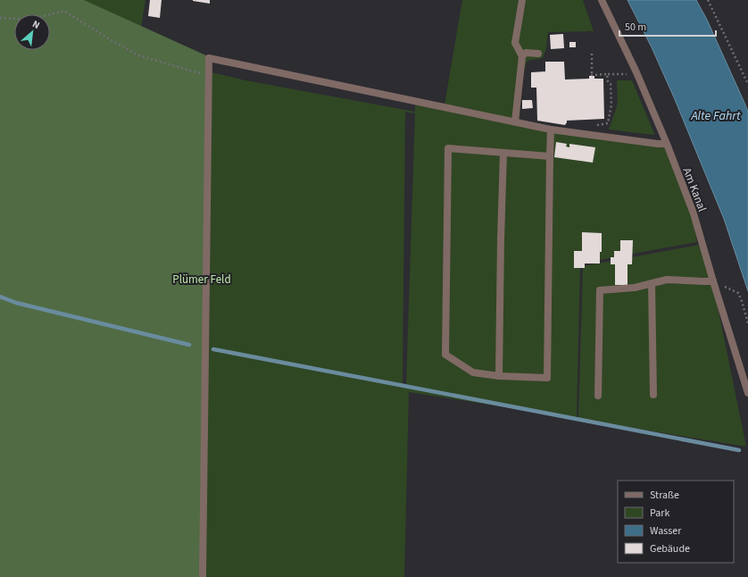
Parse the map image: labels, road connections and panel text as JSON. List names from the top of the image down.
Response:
{
  "streets": {
    "street": ["Am Kanal"]
  },
  "water": ["Alte Fahrt"],
  "parks": ["Plümer Feld"],
  "legend": [
    "Straße",
    "Park",
    "Wasser",
    "Gebäude"
  ],
  "scale_bar": "50 m",
  "north": "top right"
}
